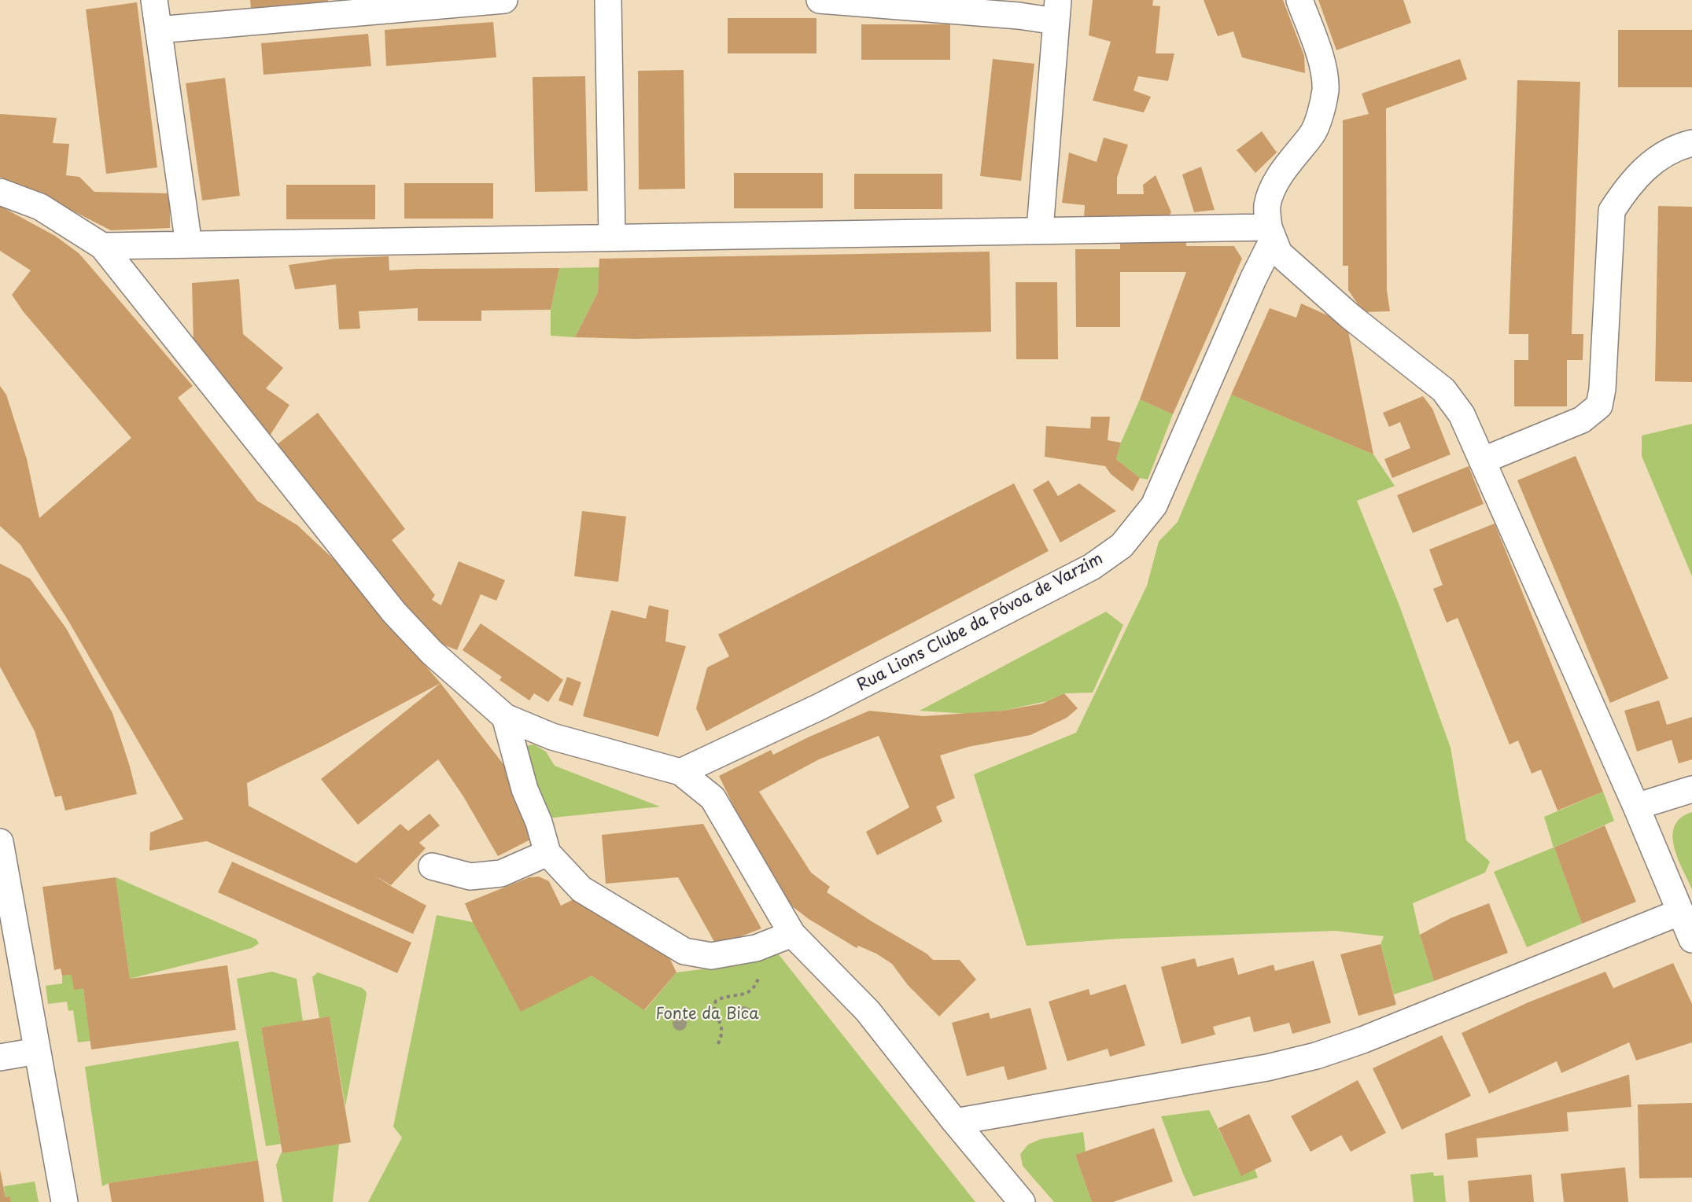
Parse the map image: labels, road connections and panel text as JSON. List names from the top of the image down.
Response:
{
  "streets": {
    "street": ["Rua Lions Clube da Póvoa de Varzim"]
  },
  "parks": ["Fonte da Bica"]
}
